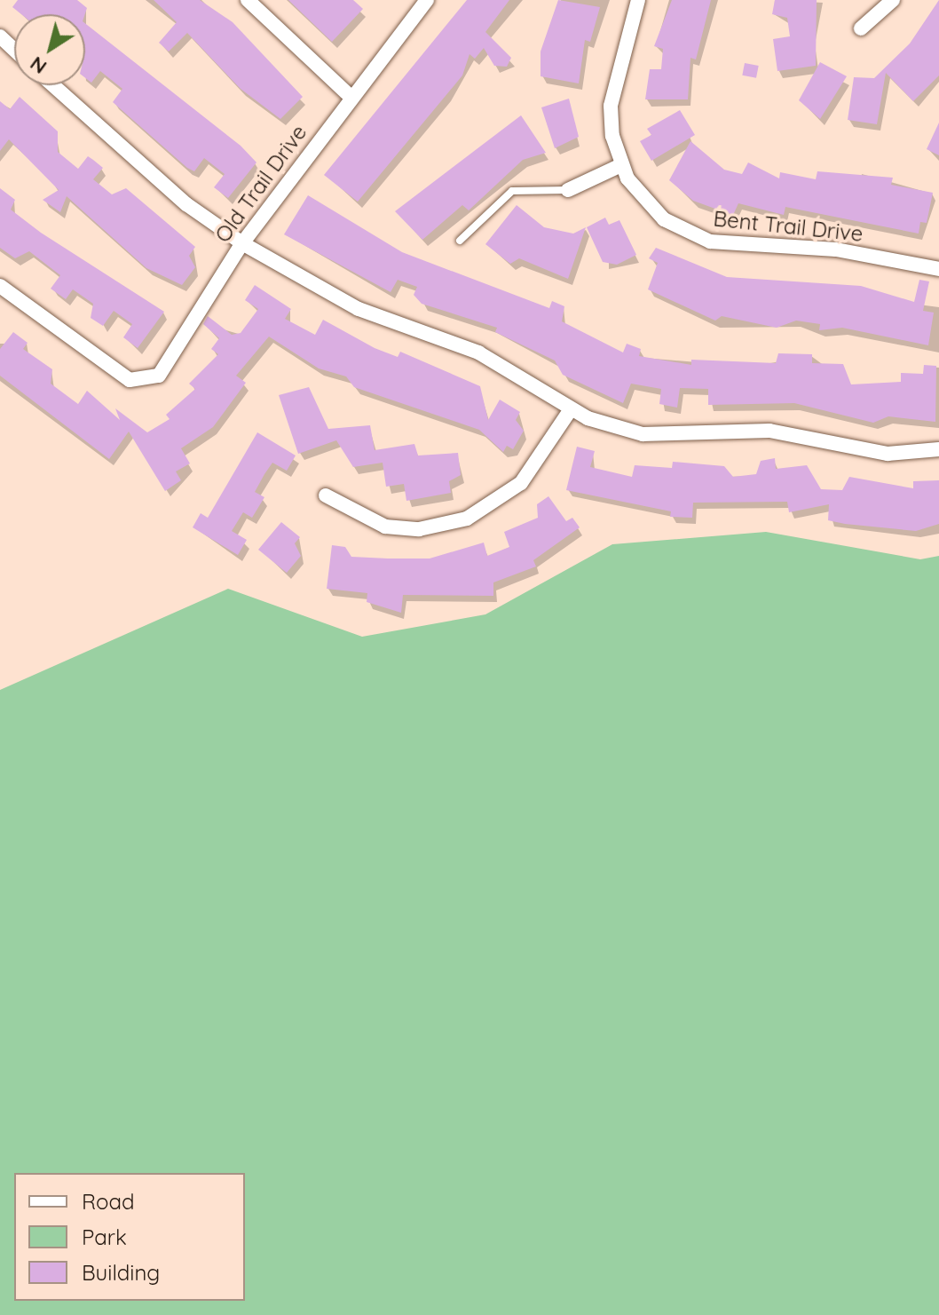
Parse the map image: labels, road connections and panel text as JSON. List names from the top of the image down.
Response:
{
  "streets": {
    "street": ["Old Trail Drive", "Bent Trail Drive"]
  },
  "legend": ["Road", "Park", "Building"],
  "north": "bottom left"
}
